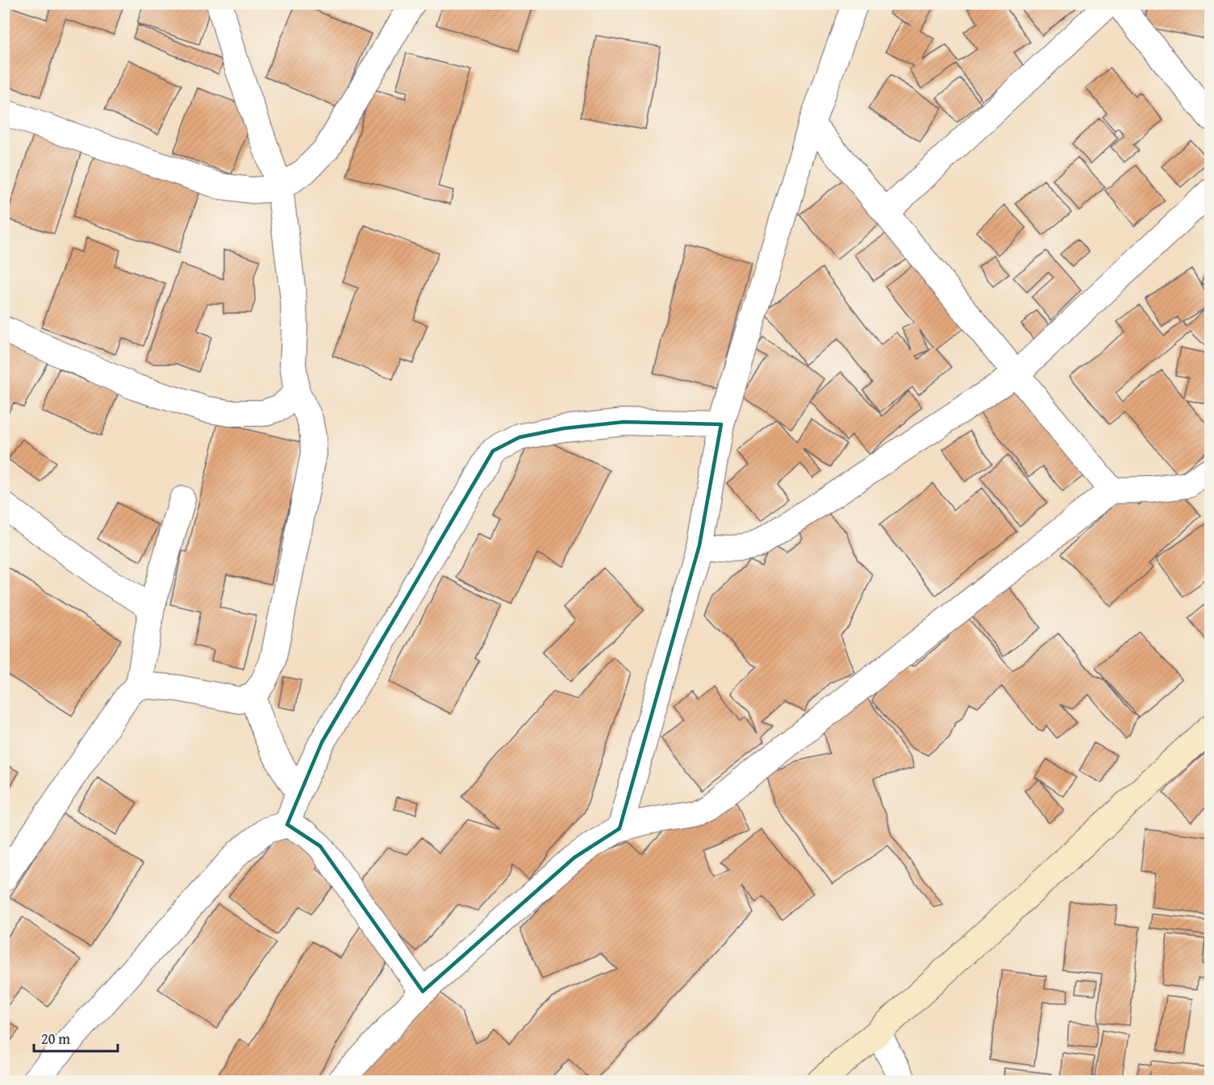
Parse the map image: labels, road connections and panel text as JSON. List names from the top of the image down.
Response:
{
  "scale_bar": "20 m"
}
